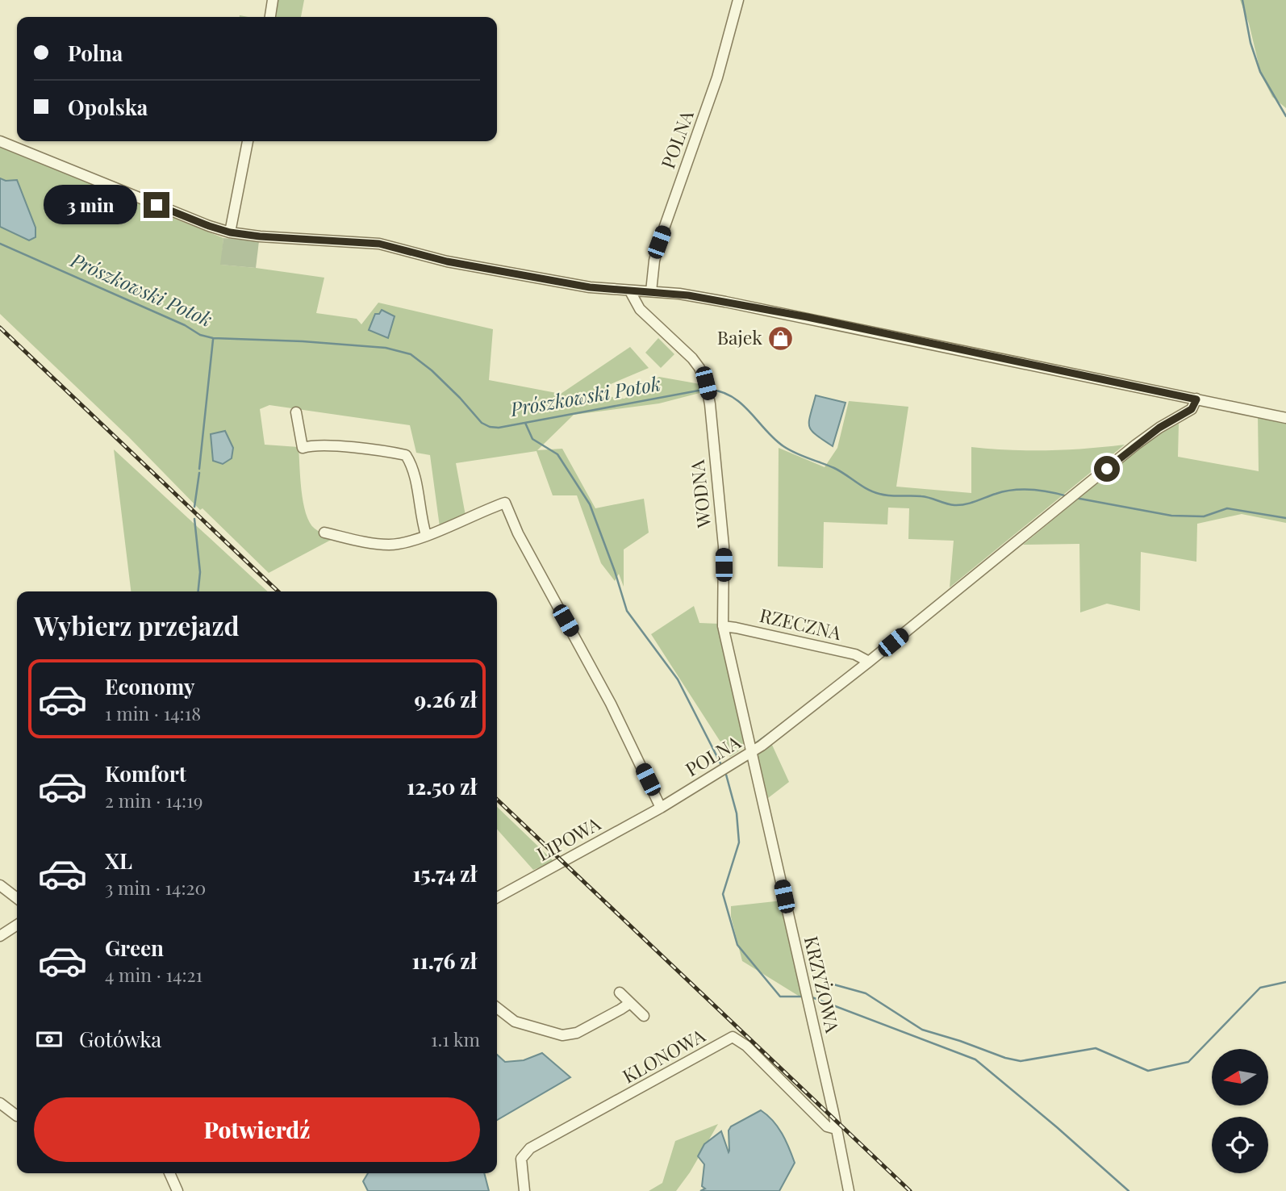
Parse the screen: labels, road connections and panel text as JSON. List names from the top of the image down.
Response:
{
  "streets": {
    "street": [
      "POLNA",
      "WODNA",
      "RZECZNA",
      "LIPOWA",
      "KRZYŻOWA",
      "KLONOWA"
    ]
  },
  "crossings": [
    ["POLNA", "WODNA"],
    ["POLNA", "RZECZNA"],
    ["POLNA", "LIPOWA"],
    ["POLNA", "KRZYŻOWA"],
    ["WODNA", "RZECZNA"],
    ["WODNA", "KRZYŻOWA"],
    ["KRZYŻOWA", "KLONOWA"]
  ],
  "water": ["Prószkowski Potok"],
  "places": {
    "shop": ["Bajek"]
  },
  "north": "left",
  "page": {
    "banner": ["Polna", "Opolska"],
    "bubble": "3 min",
    "heading": "Wybierz przejazd",
    "list": [
      {
        "name": "Economy",
        "note": "1 min · 14:18",
        "value": "9.26 zł"
      },
      {
        "name": "Komfort",
        "note": "2 min · 14:19",
        "value": "12.50 zł"
      },
      {
        "name": "XL",
        "note": "3 min · 14:20",
        "value": "15.74 zł"
      },
      {
        "name": "Green",
        "note": "4 min · 14:21",
        "value": "11.76 zł"
      }
    ],
    "pay": ["Gotówka", "1.1 km"],
    "buttons": "Potwierdź"
  }
}
